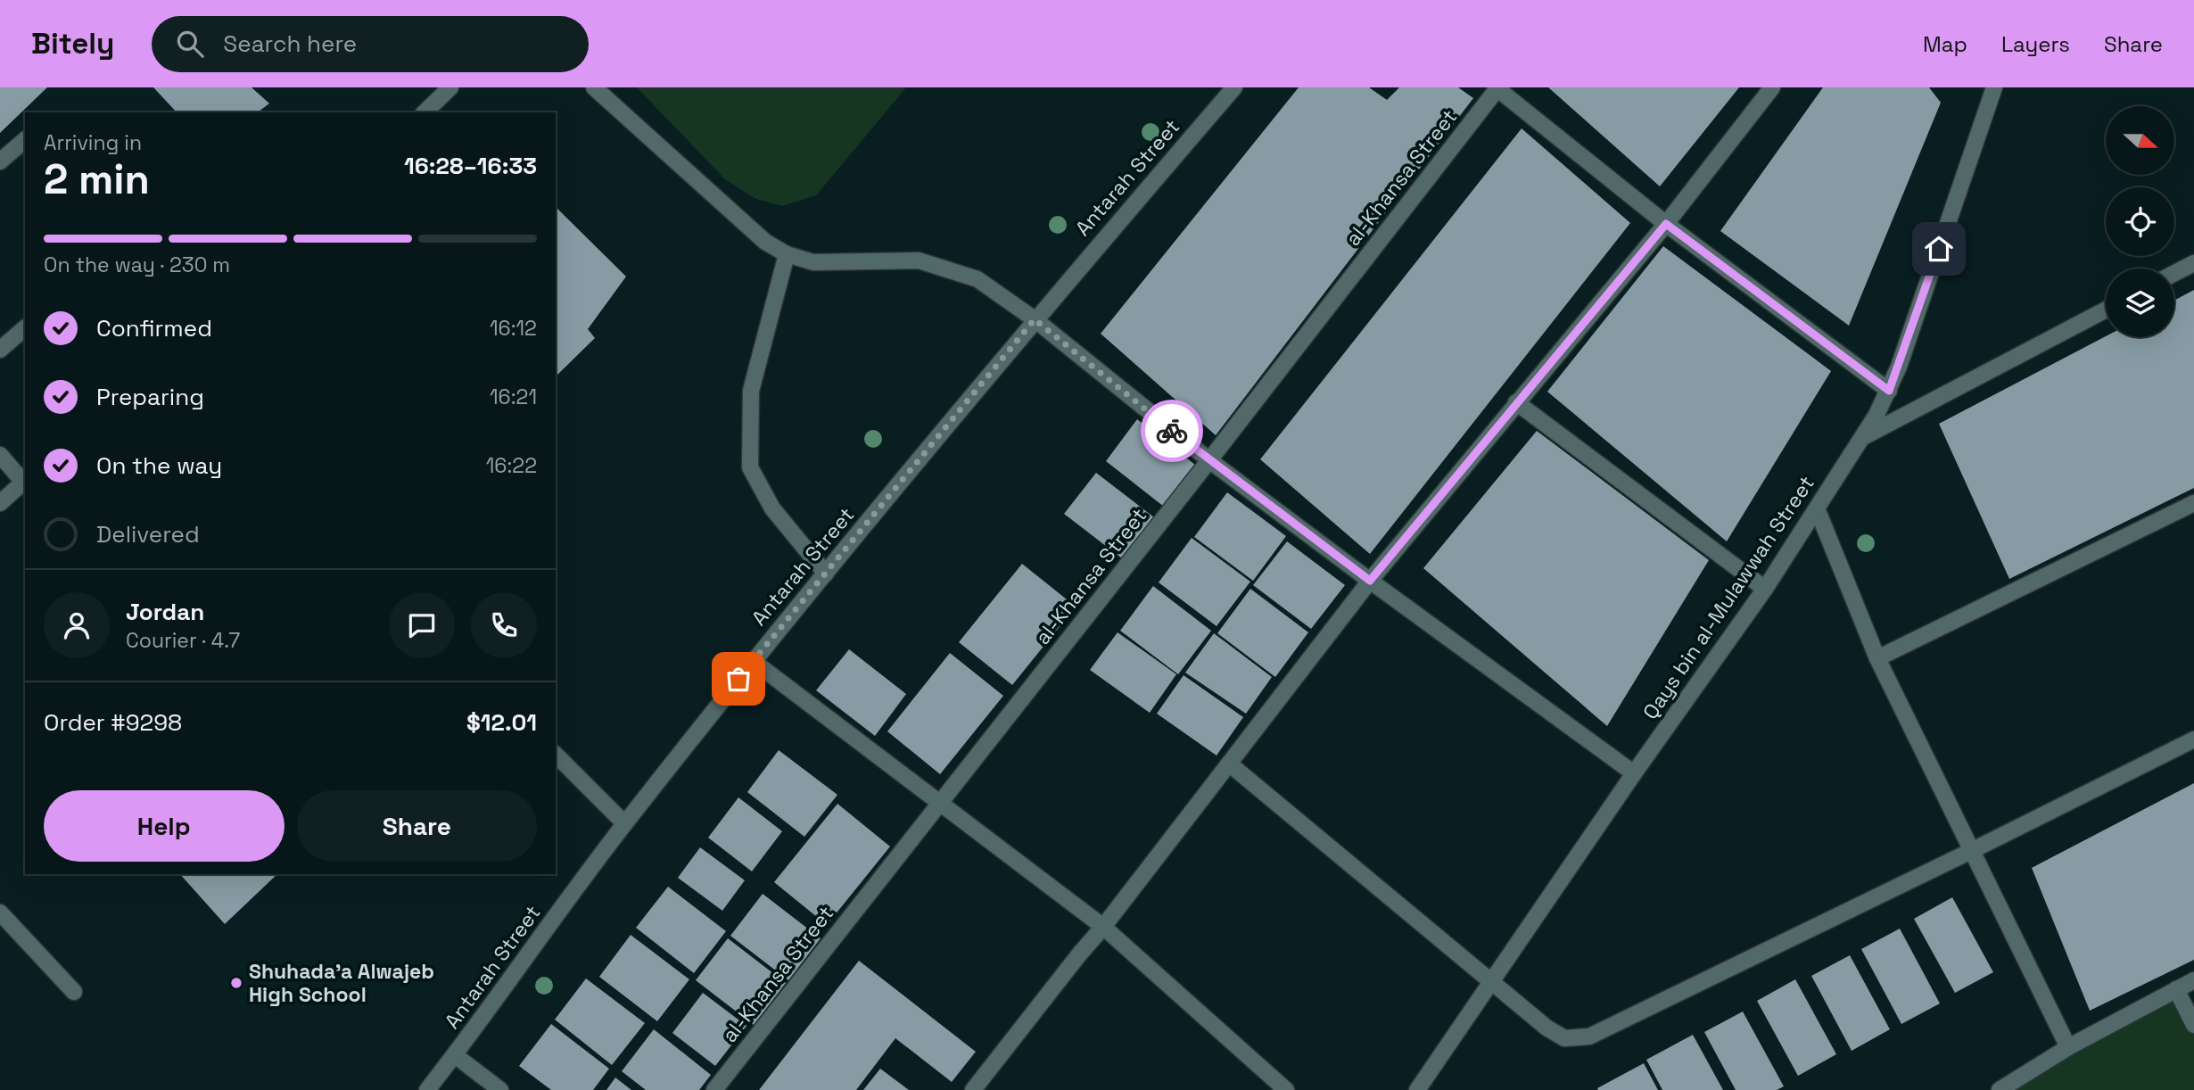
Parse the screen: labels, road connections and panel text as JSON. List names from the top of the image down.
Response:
{
  "streets": {
    "street": ["Antarah Street", "al-Khansa Street", "Qays bin al-Mulawwah Street"]
  },
  "places": ["Shuhada'a Alwajeb High School"],
  "north": "right",
  "page": {
    "header": "Bitely",
    "search": "Search here",
    "nav": ["Map", "Layers", "Share"],
    "heading": ["2 min", "Arriving in", "16:28–16:33"],
    "panel": [
      "Jordan",
      "Courier · 4.7",
      "Order #9298",
      "$12.01"
    ],
    "bar": "On the way · 230 m",
    "list": [
      ["Confirmed", "16:12"],
      ["Preparing", "16:21"],
      ["On the way", "16:22"],
      "Delivered"
    ],
    "buttons": ["Help", "Share"]
  }
}
